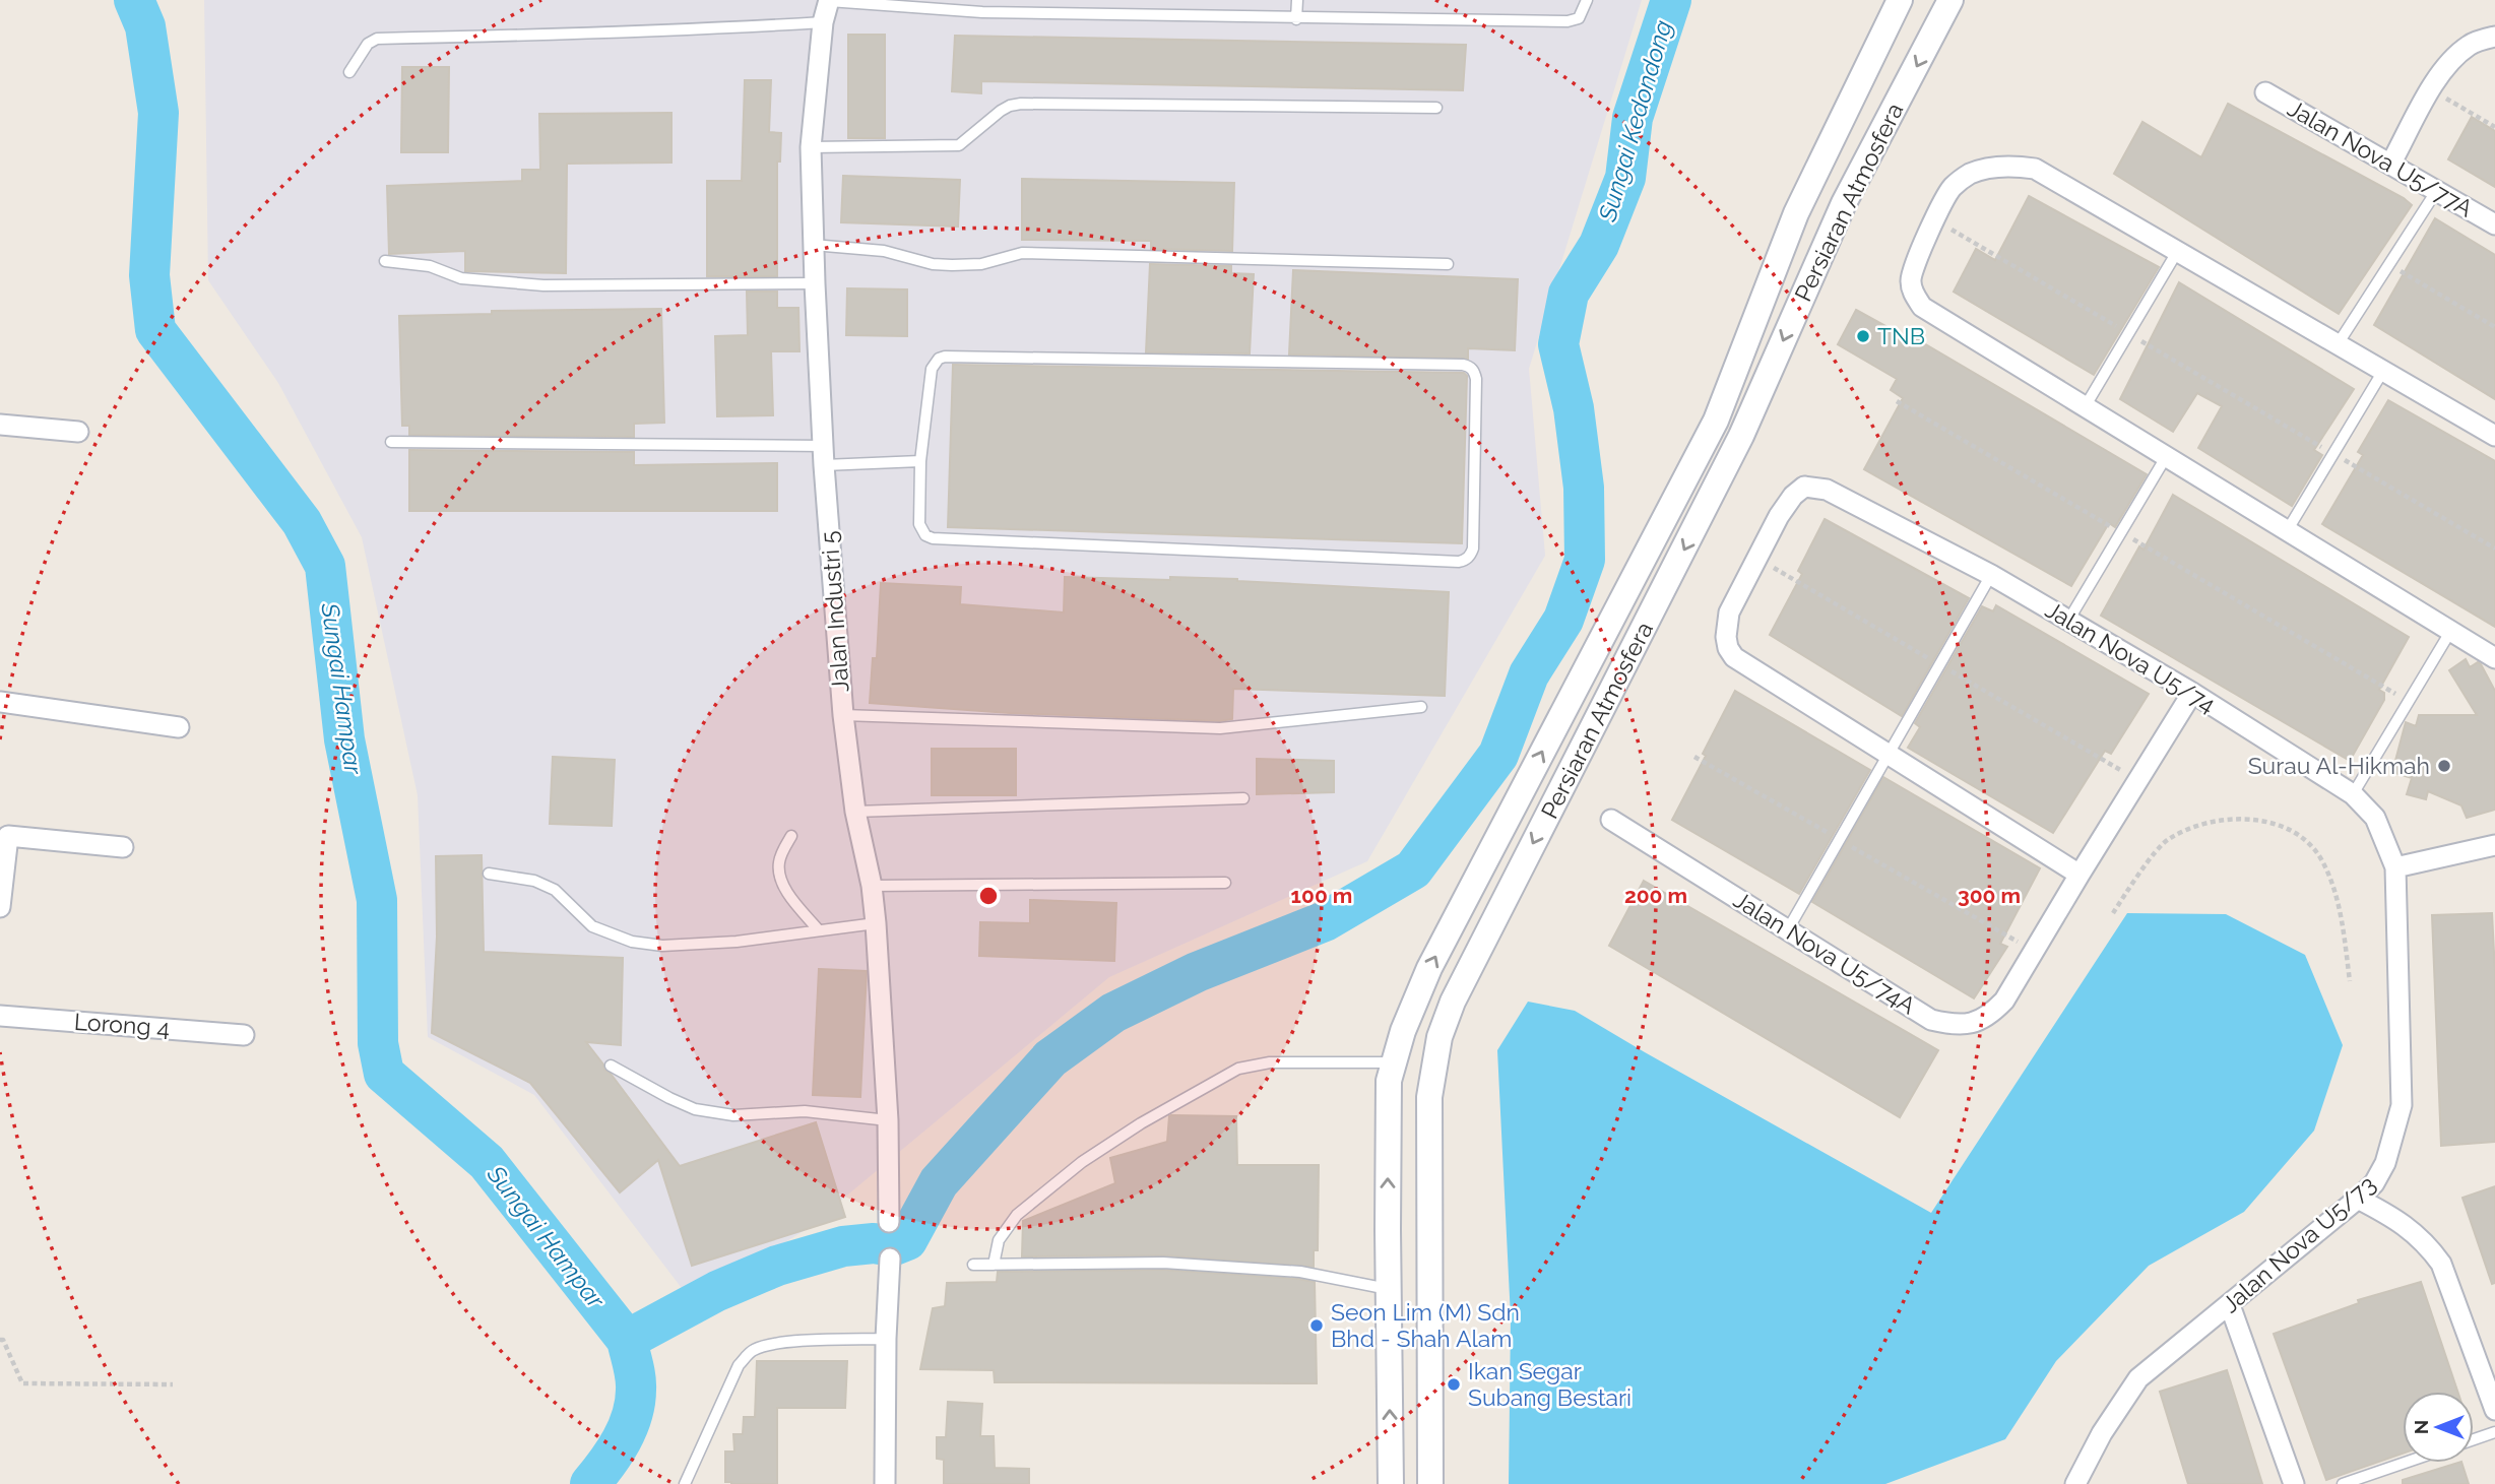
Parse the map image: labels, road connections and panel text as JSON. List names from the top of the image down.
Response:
{
  "streets": {
    "street": [
      "Jalan Nova U5/77A",
      "Persiaran Atmosfera",
      "Jalan Industri 5",
      "Jalan Nova U5/74",
      "Jalan Nova U5/74A",
      "Lorong 4",
      "Jalan Nova U5/73"
    ]
  },
  "crossings": [
    ["Jalan Nova U5/74", "Jalan Nova U5/73"]
  ],
  "water": ["Sungai Kedondong", "Sungai Hampar"],
  "places": [
    "TNB",
    "Surau Al-Hikmah",
    "Seon Lim (M) Sdn Bhd - Shah Alam",
    "Ikan Segar Subang Bestari"
  ],
  "north": "left",
  "rings": ["100 m", "200 m", "300 m"]
}
